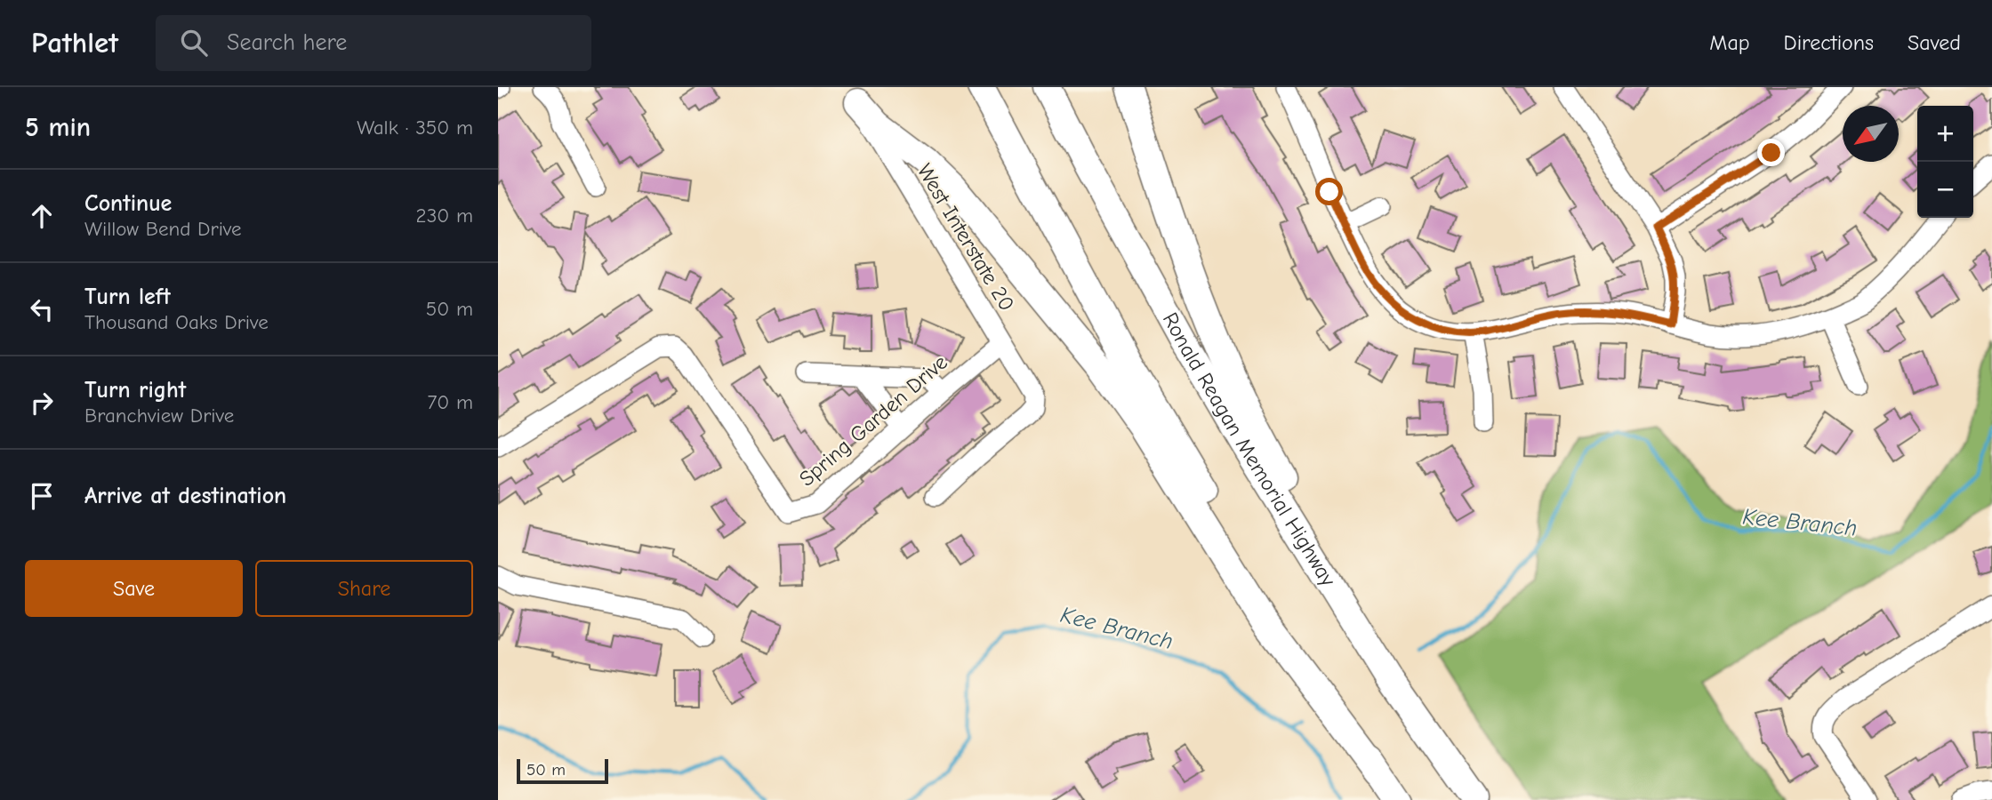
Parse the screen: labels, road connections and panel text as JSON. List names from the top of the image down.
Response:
{
  "streets": {
    "highway": ["Ronald Reagan Memorial Highway"],
    "street": ["West Interstate 20", "Spring Garden Drive"]
  },
  "crossings": [
    ["West Interstate 20", "Spring Garden Drive"]
  ],
  "water": ["Kee Branch"],
  "scale_bar": "50 m",
  "north": "bottom left",
  "page": {
    "header": "Pathlet",
    "search": "Search here",
    "nav": ["Map", "Directions", "Saved"],
    "heading": ["5 min", "Walk · 350 m"],
    "map_buttons": ["+", "−"],
    "list": [
      ["Continue", "Willow Bend Drive", "230 m"],
      ["Turn left", "Thousand Oaks Drive", "50 m"],
      ["Turn right", "Branchview Drive", "70 m"],
      "Arrive at destination"
    ],
    "buttons": ["Save", "Share"],
    "scale": "50 m"
  }
}
